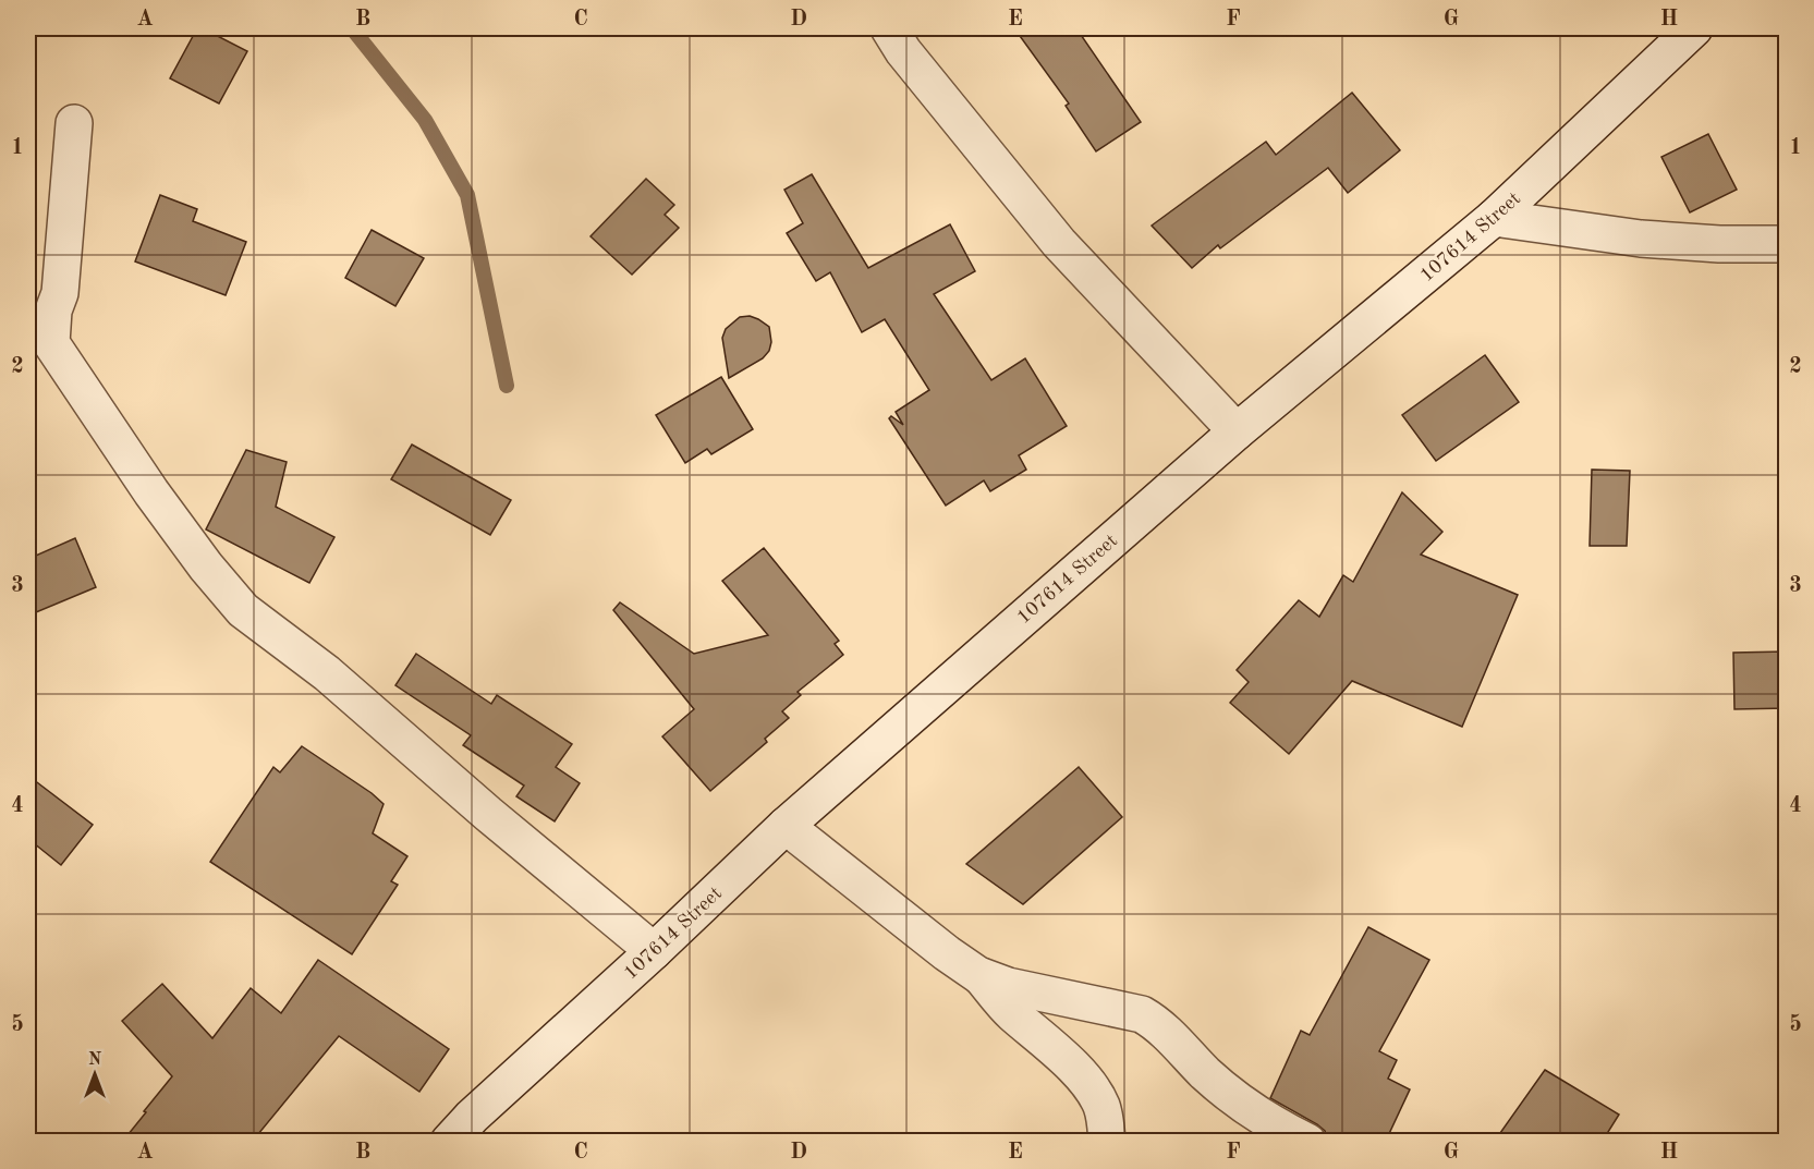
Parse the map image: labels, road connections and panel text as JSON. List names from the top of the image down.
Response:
{
  "streets": {
    "street": ["107614 Street"]
  },
  "north": "top",
  "grid": {
    "columns": [
      "A",
      "B",
      "C",
      "D",
      "E",
      "F",
      "G",
      "H"
    ],
    "rows": [
      "1",
      "2",
      "3",
      "4",
      "5"
    ]
  }
}
